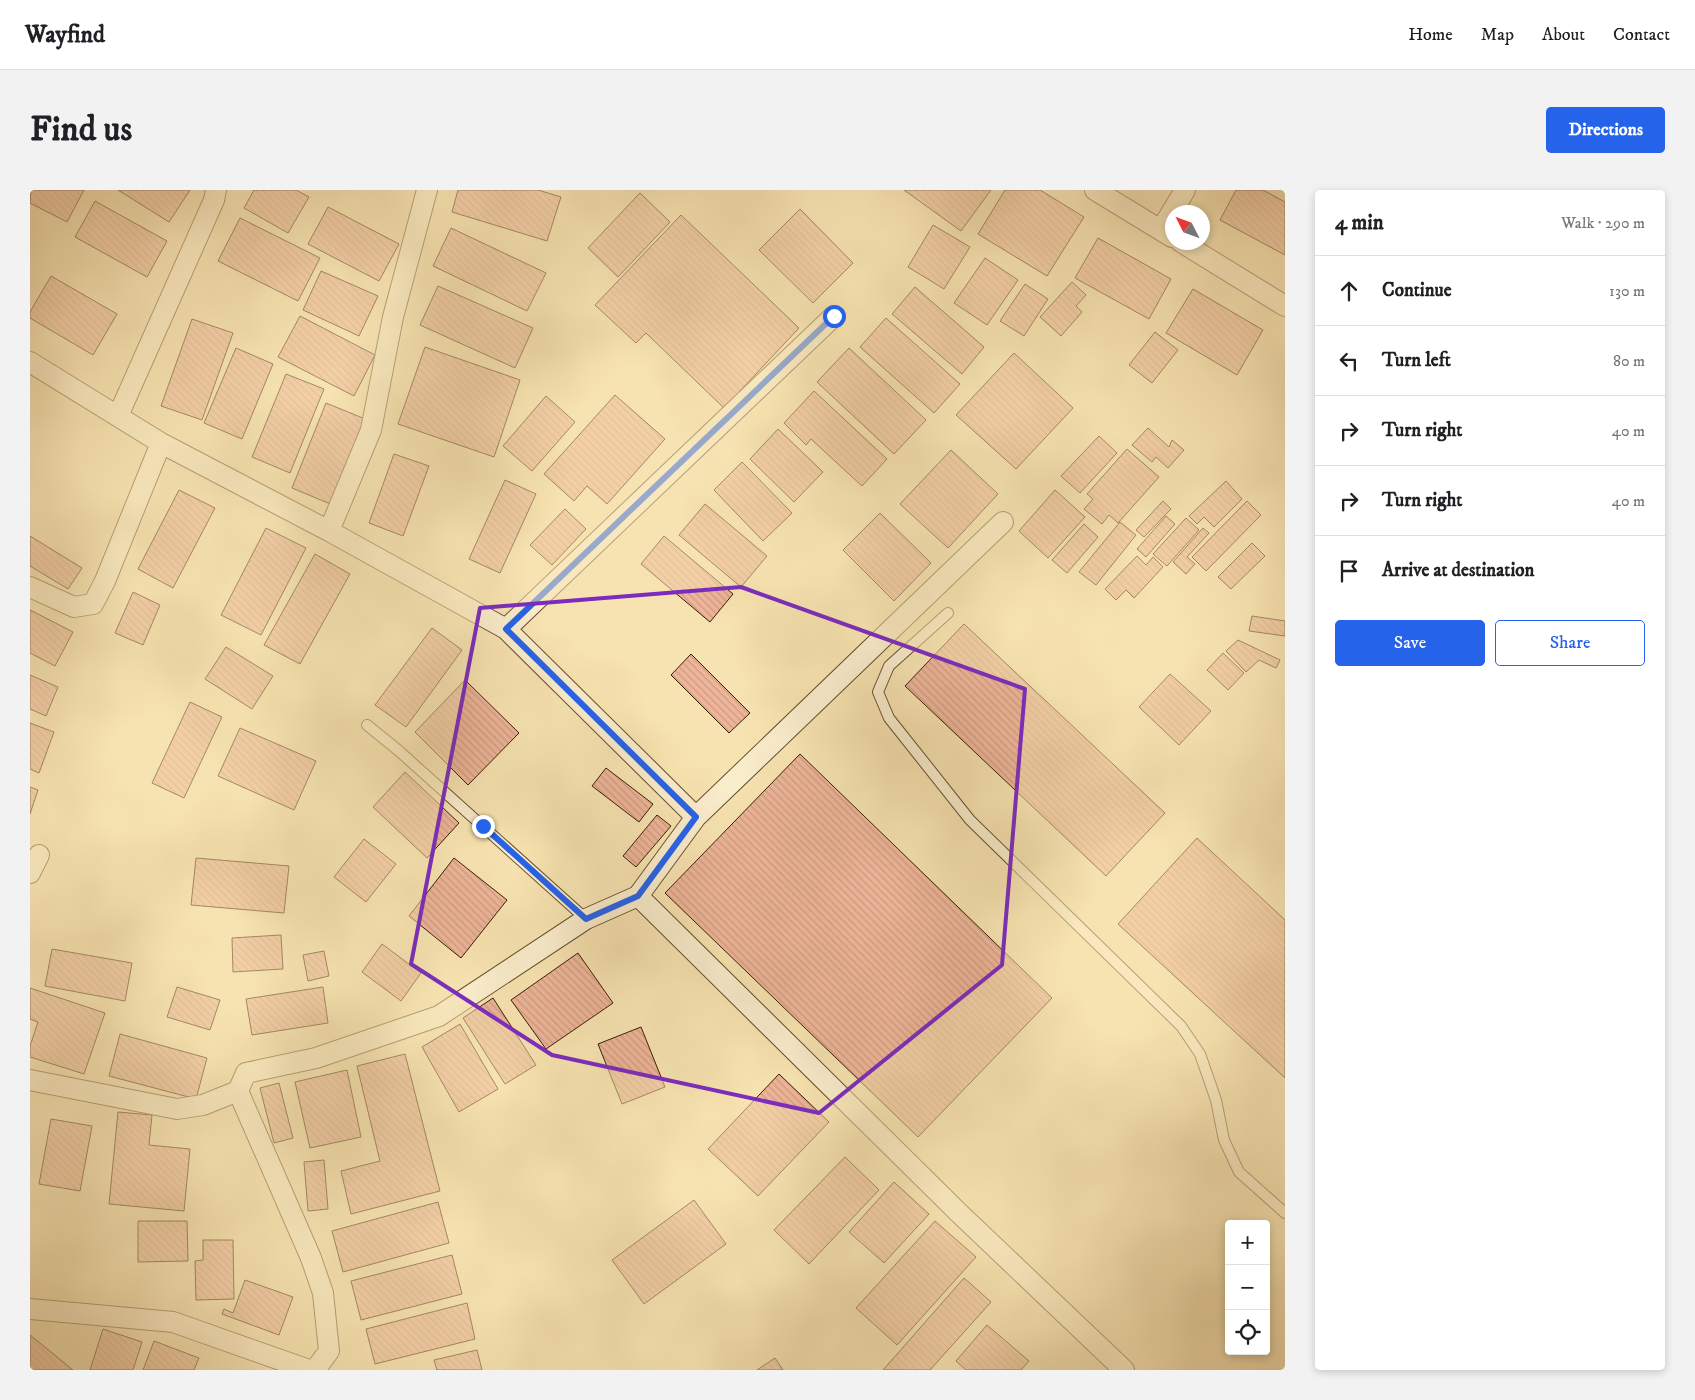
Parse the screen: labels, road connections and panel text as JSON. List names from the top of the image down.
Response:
{
  "north": "top left",
  "page": {
    "header": "Wayfind",
    "nav": [
      "Home",
      "Map",
      "About",
      "Contact"
    ],
    "buttons": [
      "Directions",
      ["Save", "Share"]
    ],
    "title": "Find us",
    "heading": ["4 min", "Walk · 290 m"],
    "list": [
      ["Continue", "130 m"],
      ["Turn left", "80 m"],
      ["Turn right", "40 m"],
      ["Turn right", "40 m"],
      "Arrive at destination"
    ],
    "map_buttons": ["+", "−"]
  }
}
